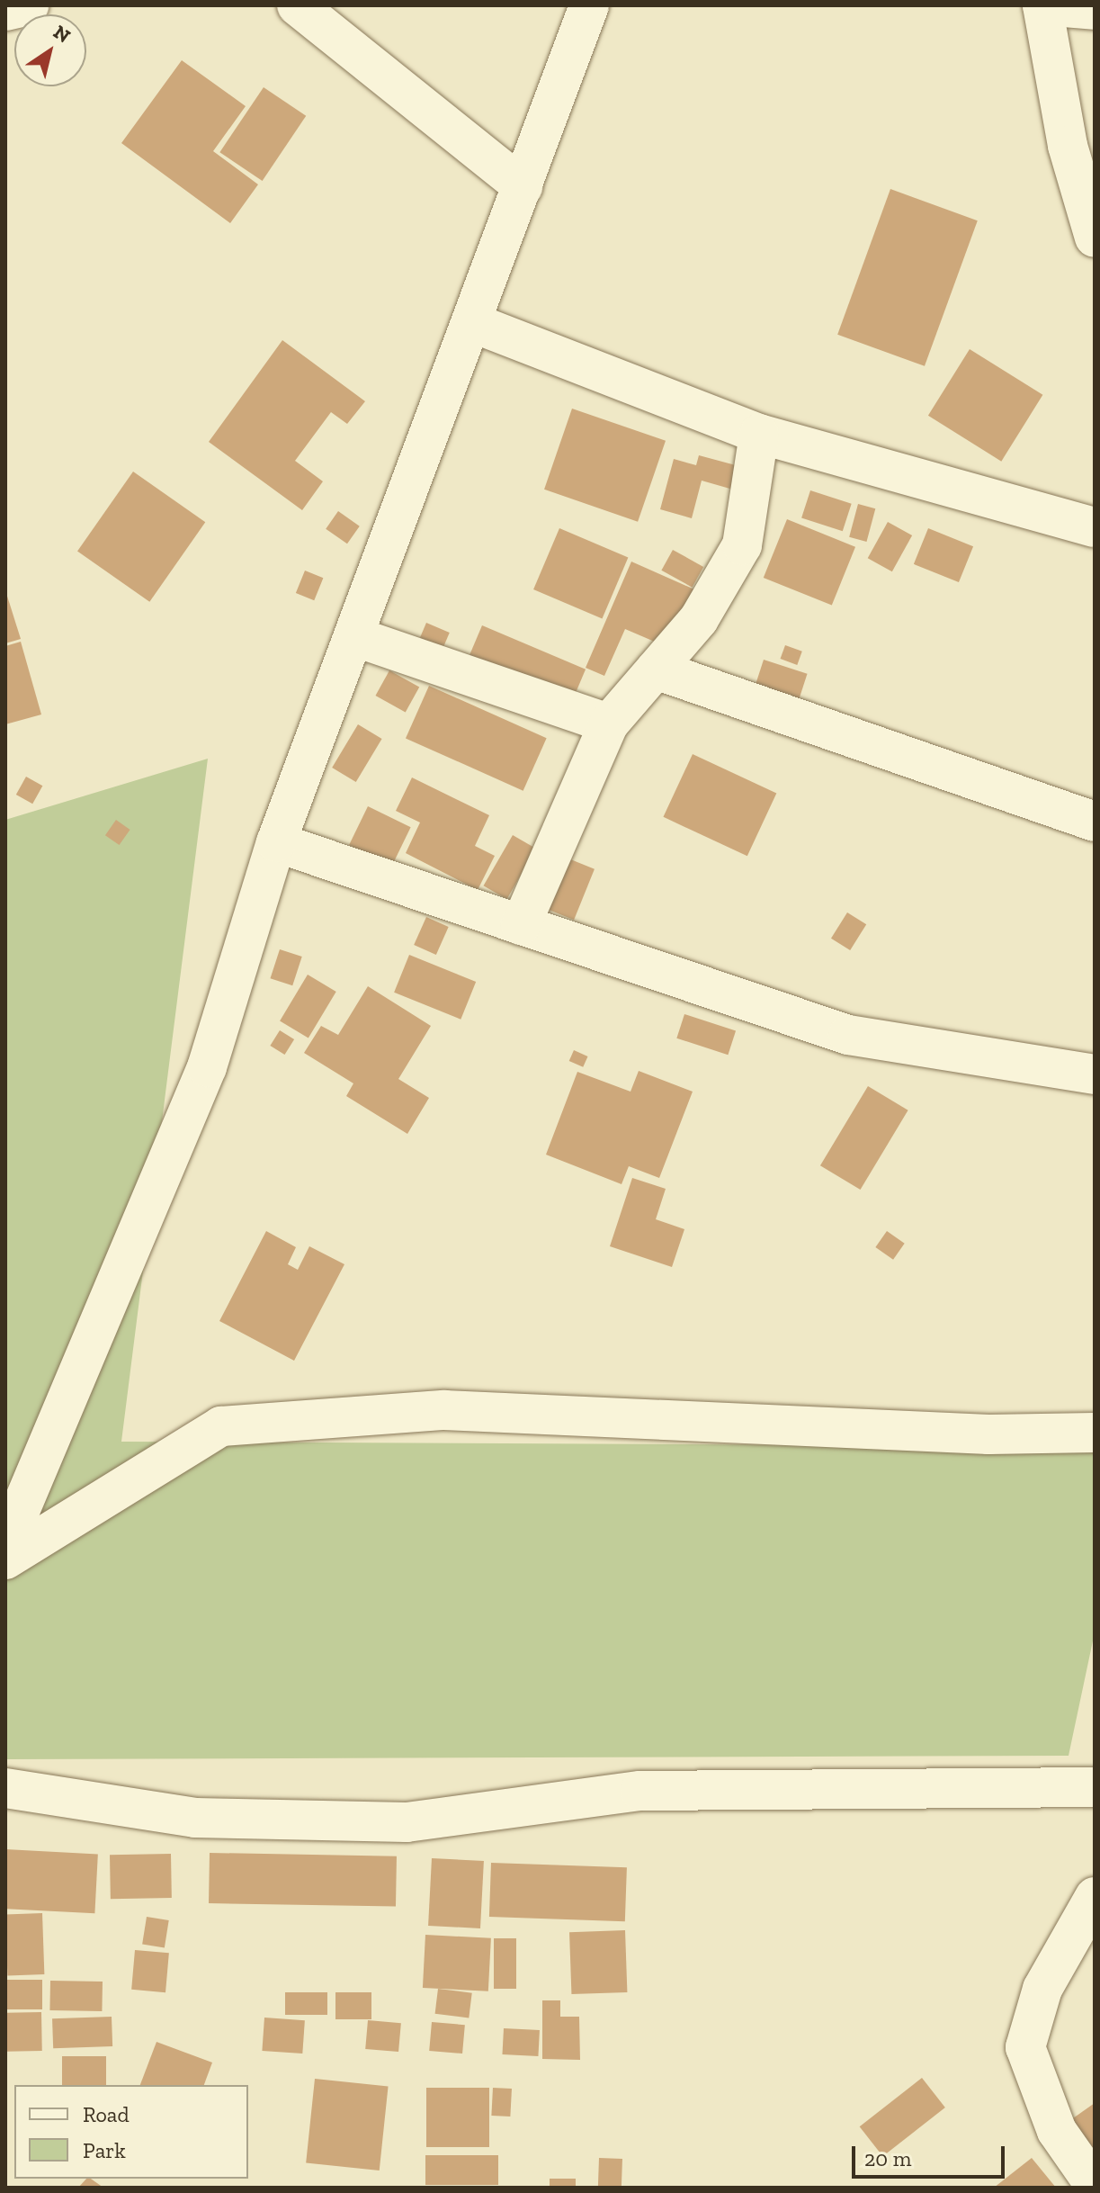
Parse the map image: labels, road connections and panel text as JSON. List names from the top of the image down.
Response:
{
  "legend": ["Road", "Park"],
  "scale_bar": "20 m",
  "north": "top right"
}
